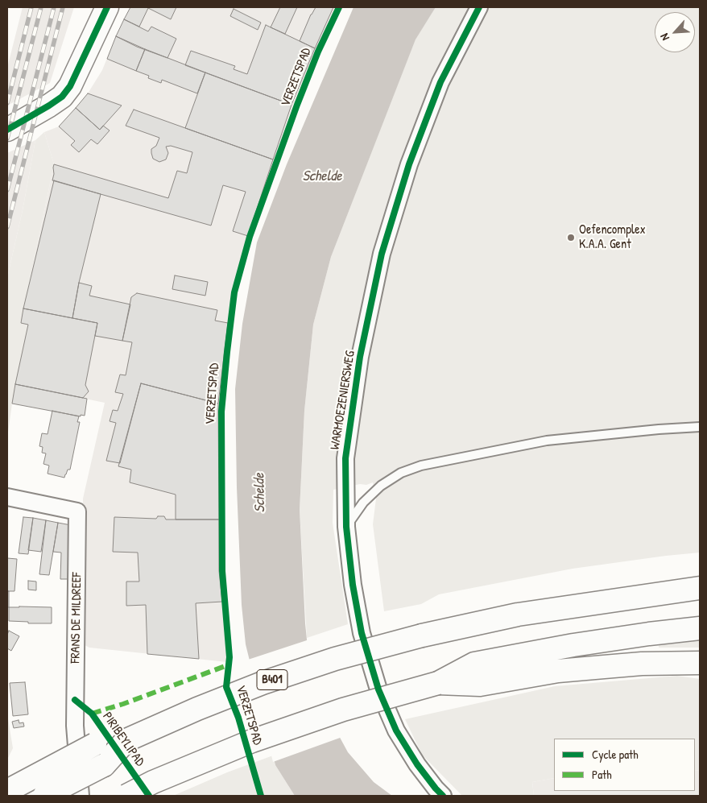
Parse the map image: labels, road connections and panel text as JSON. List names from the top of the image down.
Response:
{
  "streets": {
    "main road": ["B401"],
    "street": ["WARMOEZENIERSWEG", "FRANS DE MILDREEF"],
    "cycle path": ["VERZETSPAD", "PIRIBEYLIPAD"]
  },
  "water": ["Schelde"],
  "places": ["Oefencomplex K.A.A. Gent"],
  "legend": ["Cycle path", "Path"],
  "north": "bottom left"
}
